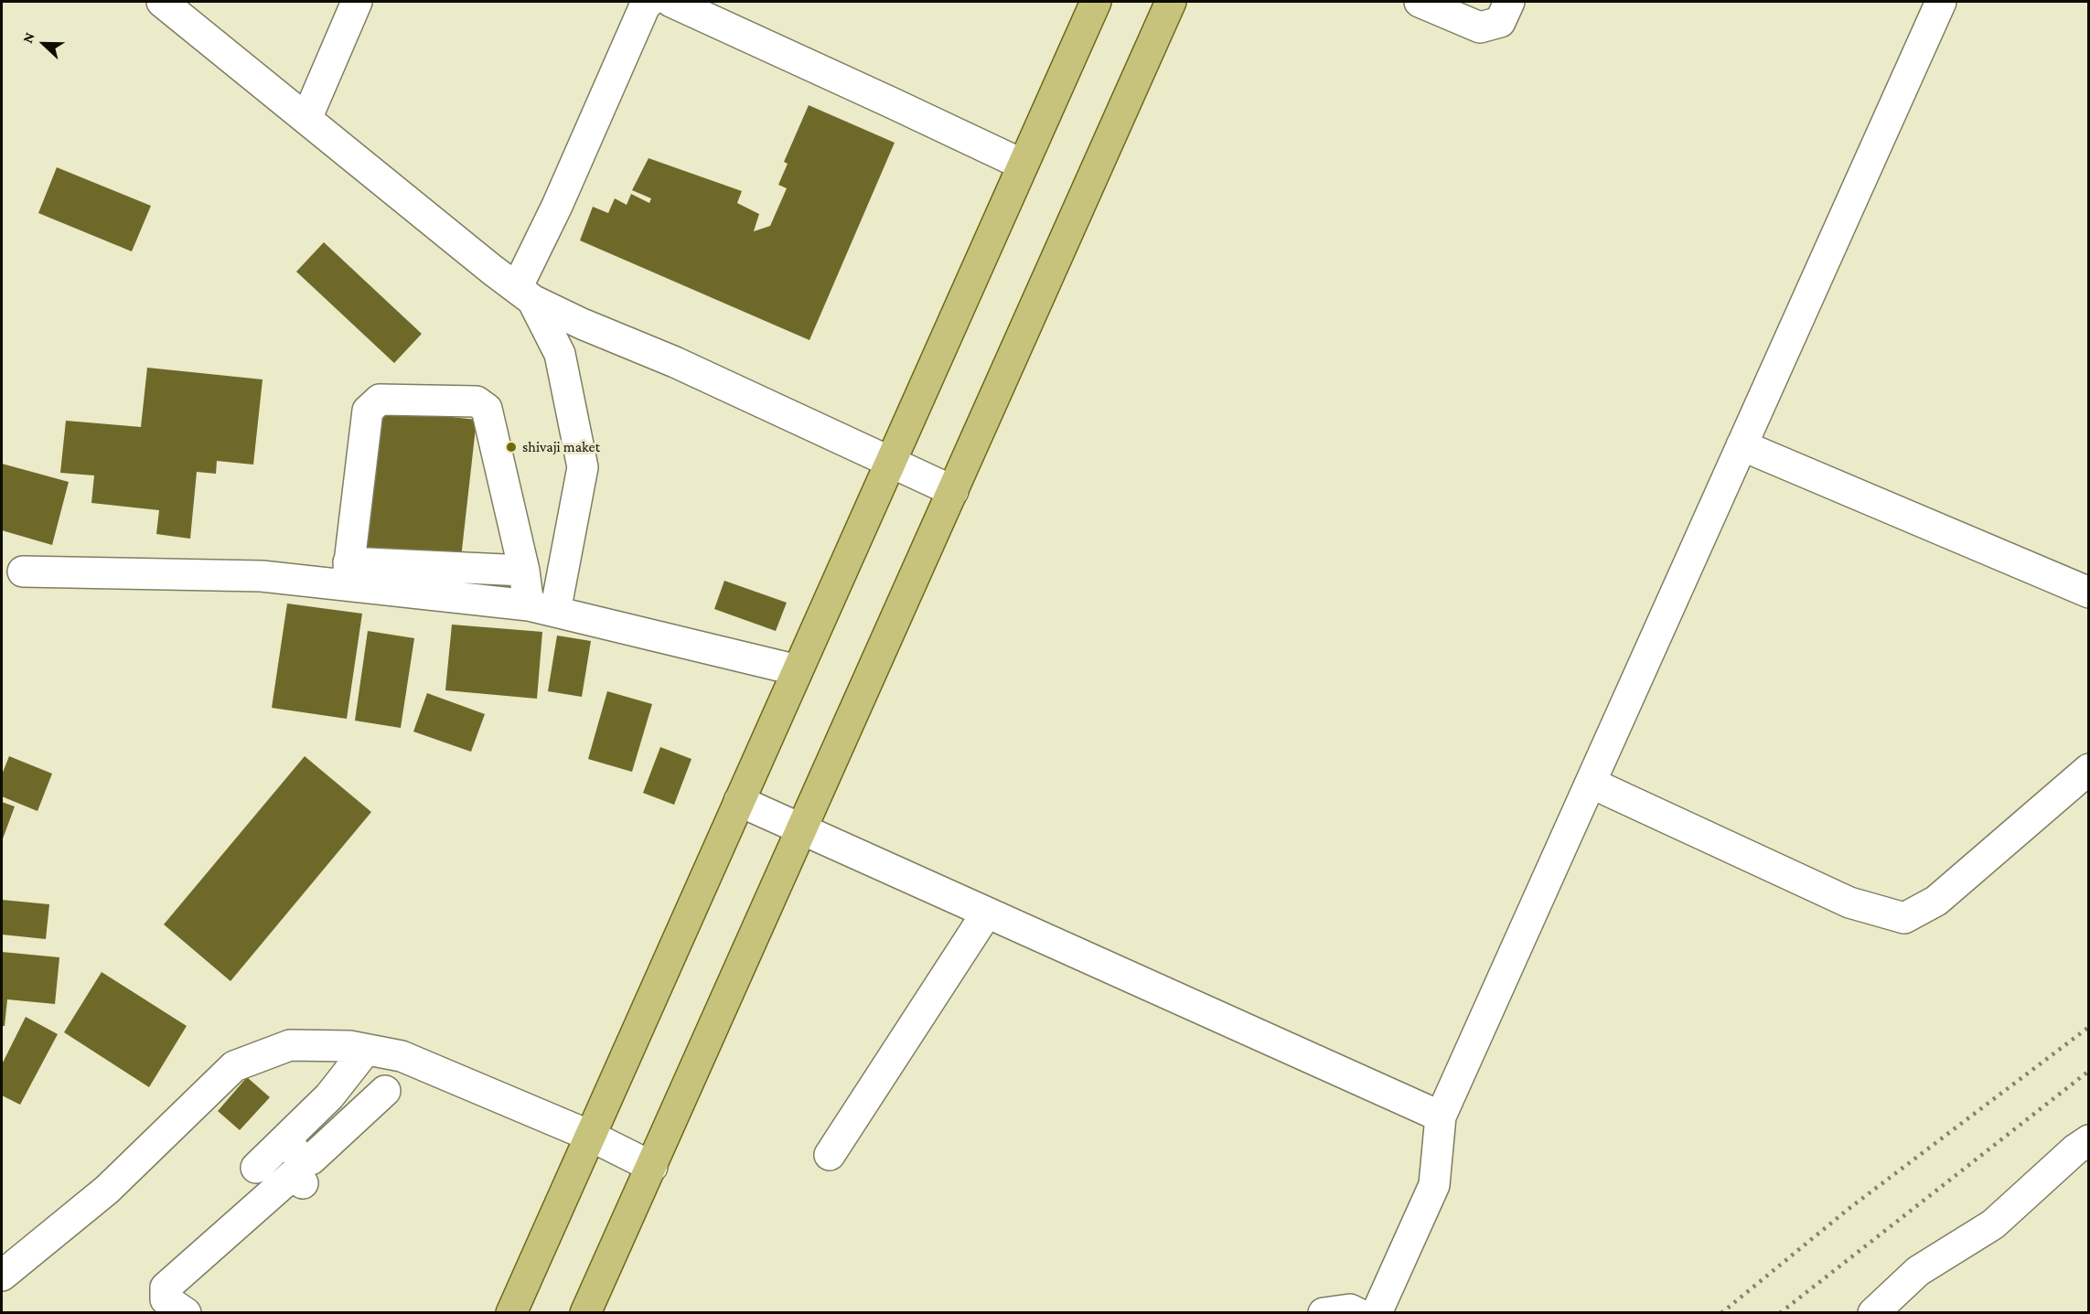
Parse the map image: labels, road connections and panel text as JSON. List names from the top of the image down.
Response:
{
  "places": ["shivaji maket"],
  "north": "left"
}
